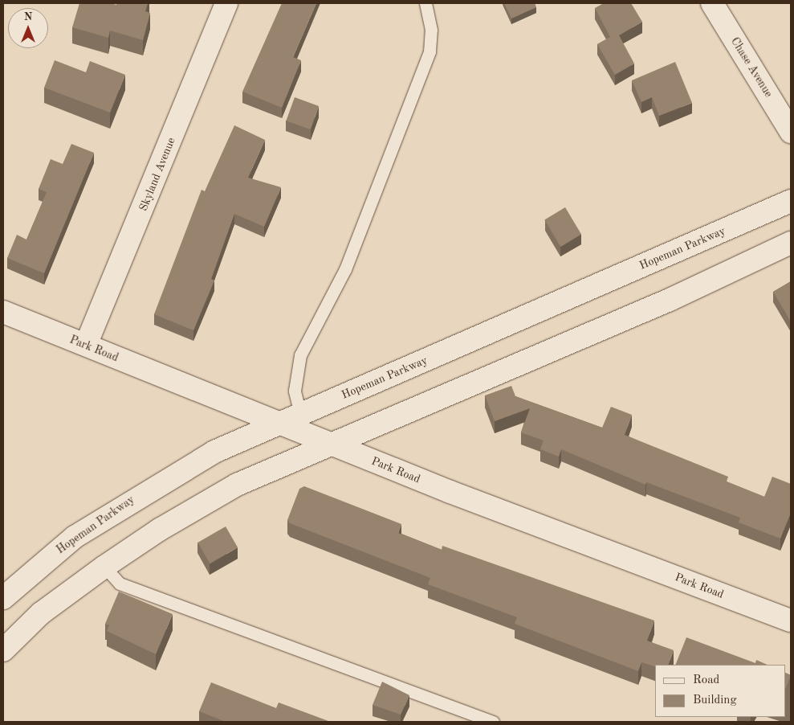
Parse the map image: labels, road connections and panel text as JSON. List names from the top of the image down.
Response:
{
  "streets": {
    "main road": [
      "Chase Avenue",
      "Skyland Avenue",
      "Hopeman Parkway",
      "Park Road"
    ]
  },
  "crossings": [
    ["Skyland Avenue", "Park Road"],
    ["Hopeman Parkway", "Park Road"]
  ],
  "legend": ["Road", "Building"],
  "north": "top"
}
